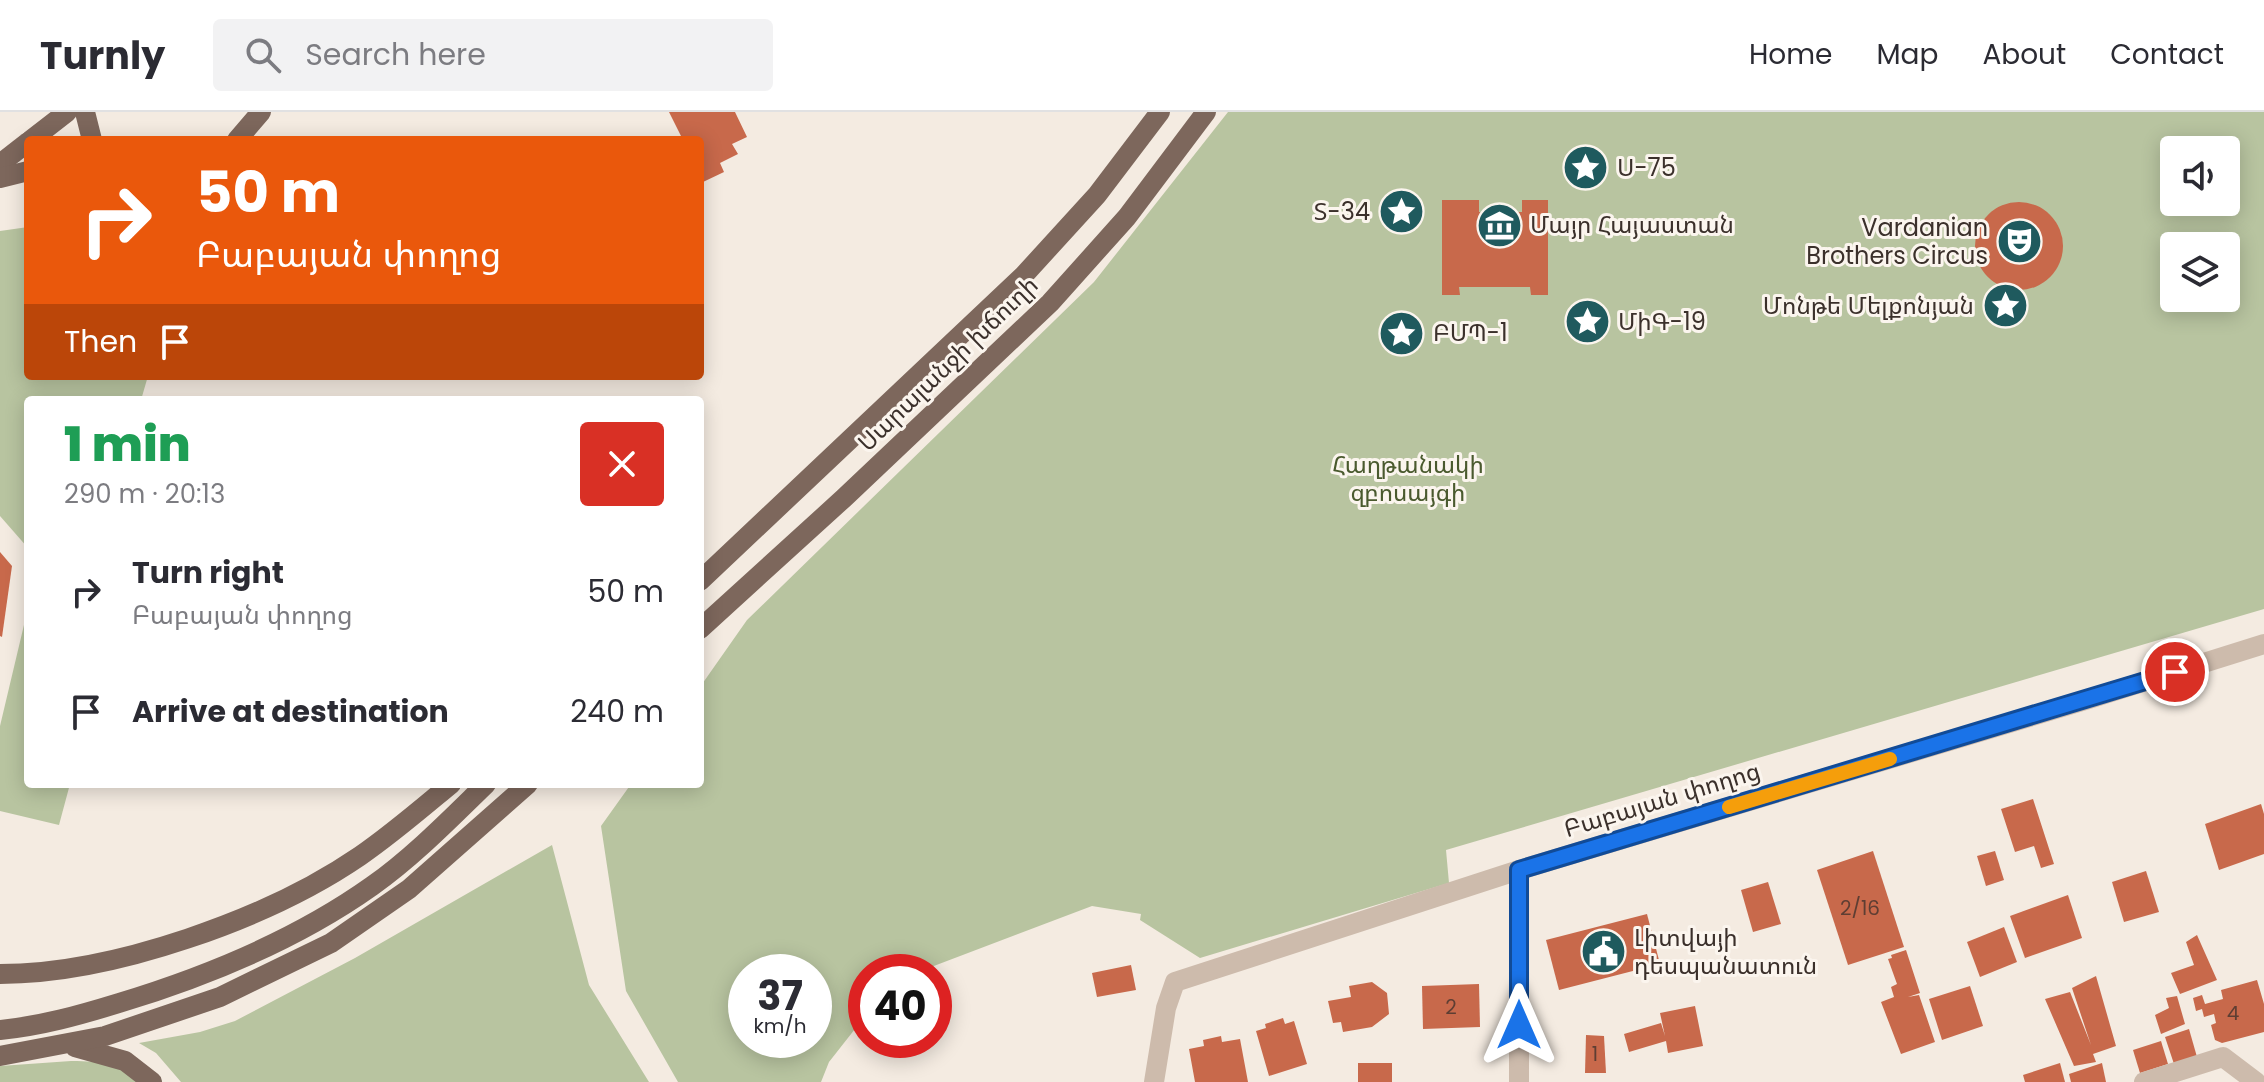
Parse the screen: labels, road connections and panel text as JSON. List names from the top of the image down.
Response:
{
  "streets": {
    "main road": ["Սարալանջի խճուղի"],
    "street": ["Բաբայան փողոց"]
  },
  "parks": ["Հաղթանակի զբոսայգի"],
  "places": {
    "place": [
      "Ս-75",
      "Տ-34",
      "Մոնթե Մելքոնյան",
      "ՄիԳ-19",
      "ԲՄՊ-1"
    ],
    "museum": ["Մայր Հայաստան"],
    "theatre": ["Vardanian Brothers Circus"],
    "public building": ["Լիտվայի դեսպանատուն"]
  },
  "house_numbers": [
    "2/16",
    "2",
    "4",
    "1"
  ],
  "page": {
    "header": "Turnly",
    "search": "Search here",
    "nav": [
      "Home",
      "Map",
      "About",
      "Contact"
    ],
    "turn": ["50 m", "Բաբայան փողոց"],
    "then": "Then",
    "heading": ["1 min", "290 m · 20:13"],
    "list": [
      {
        "name": "Turn right",
        "note": "Բաբայան փողոց",
        "value": "50 m"
      },
      {
        "name": "Arrive at destination",
        "value": "240 m"
      }
    ],
    "speed": "37 km/h",
    "limit": "40"
  }
}
